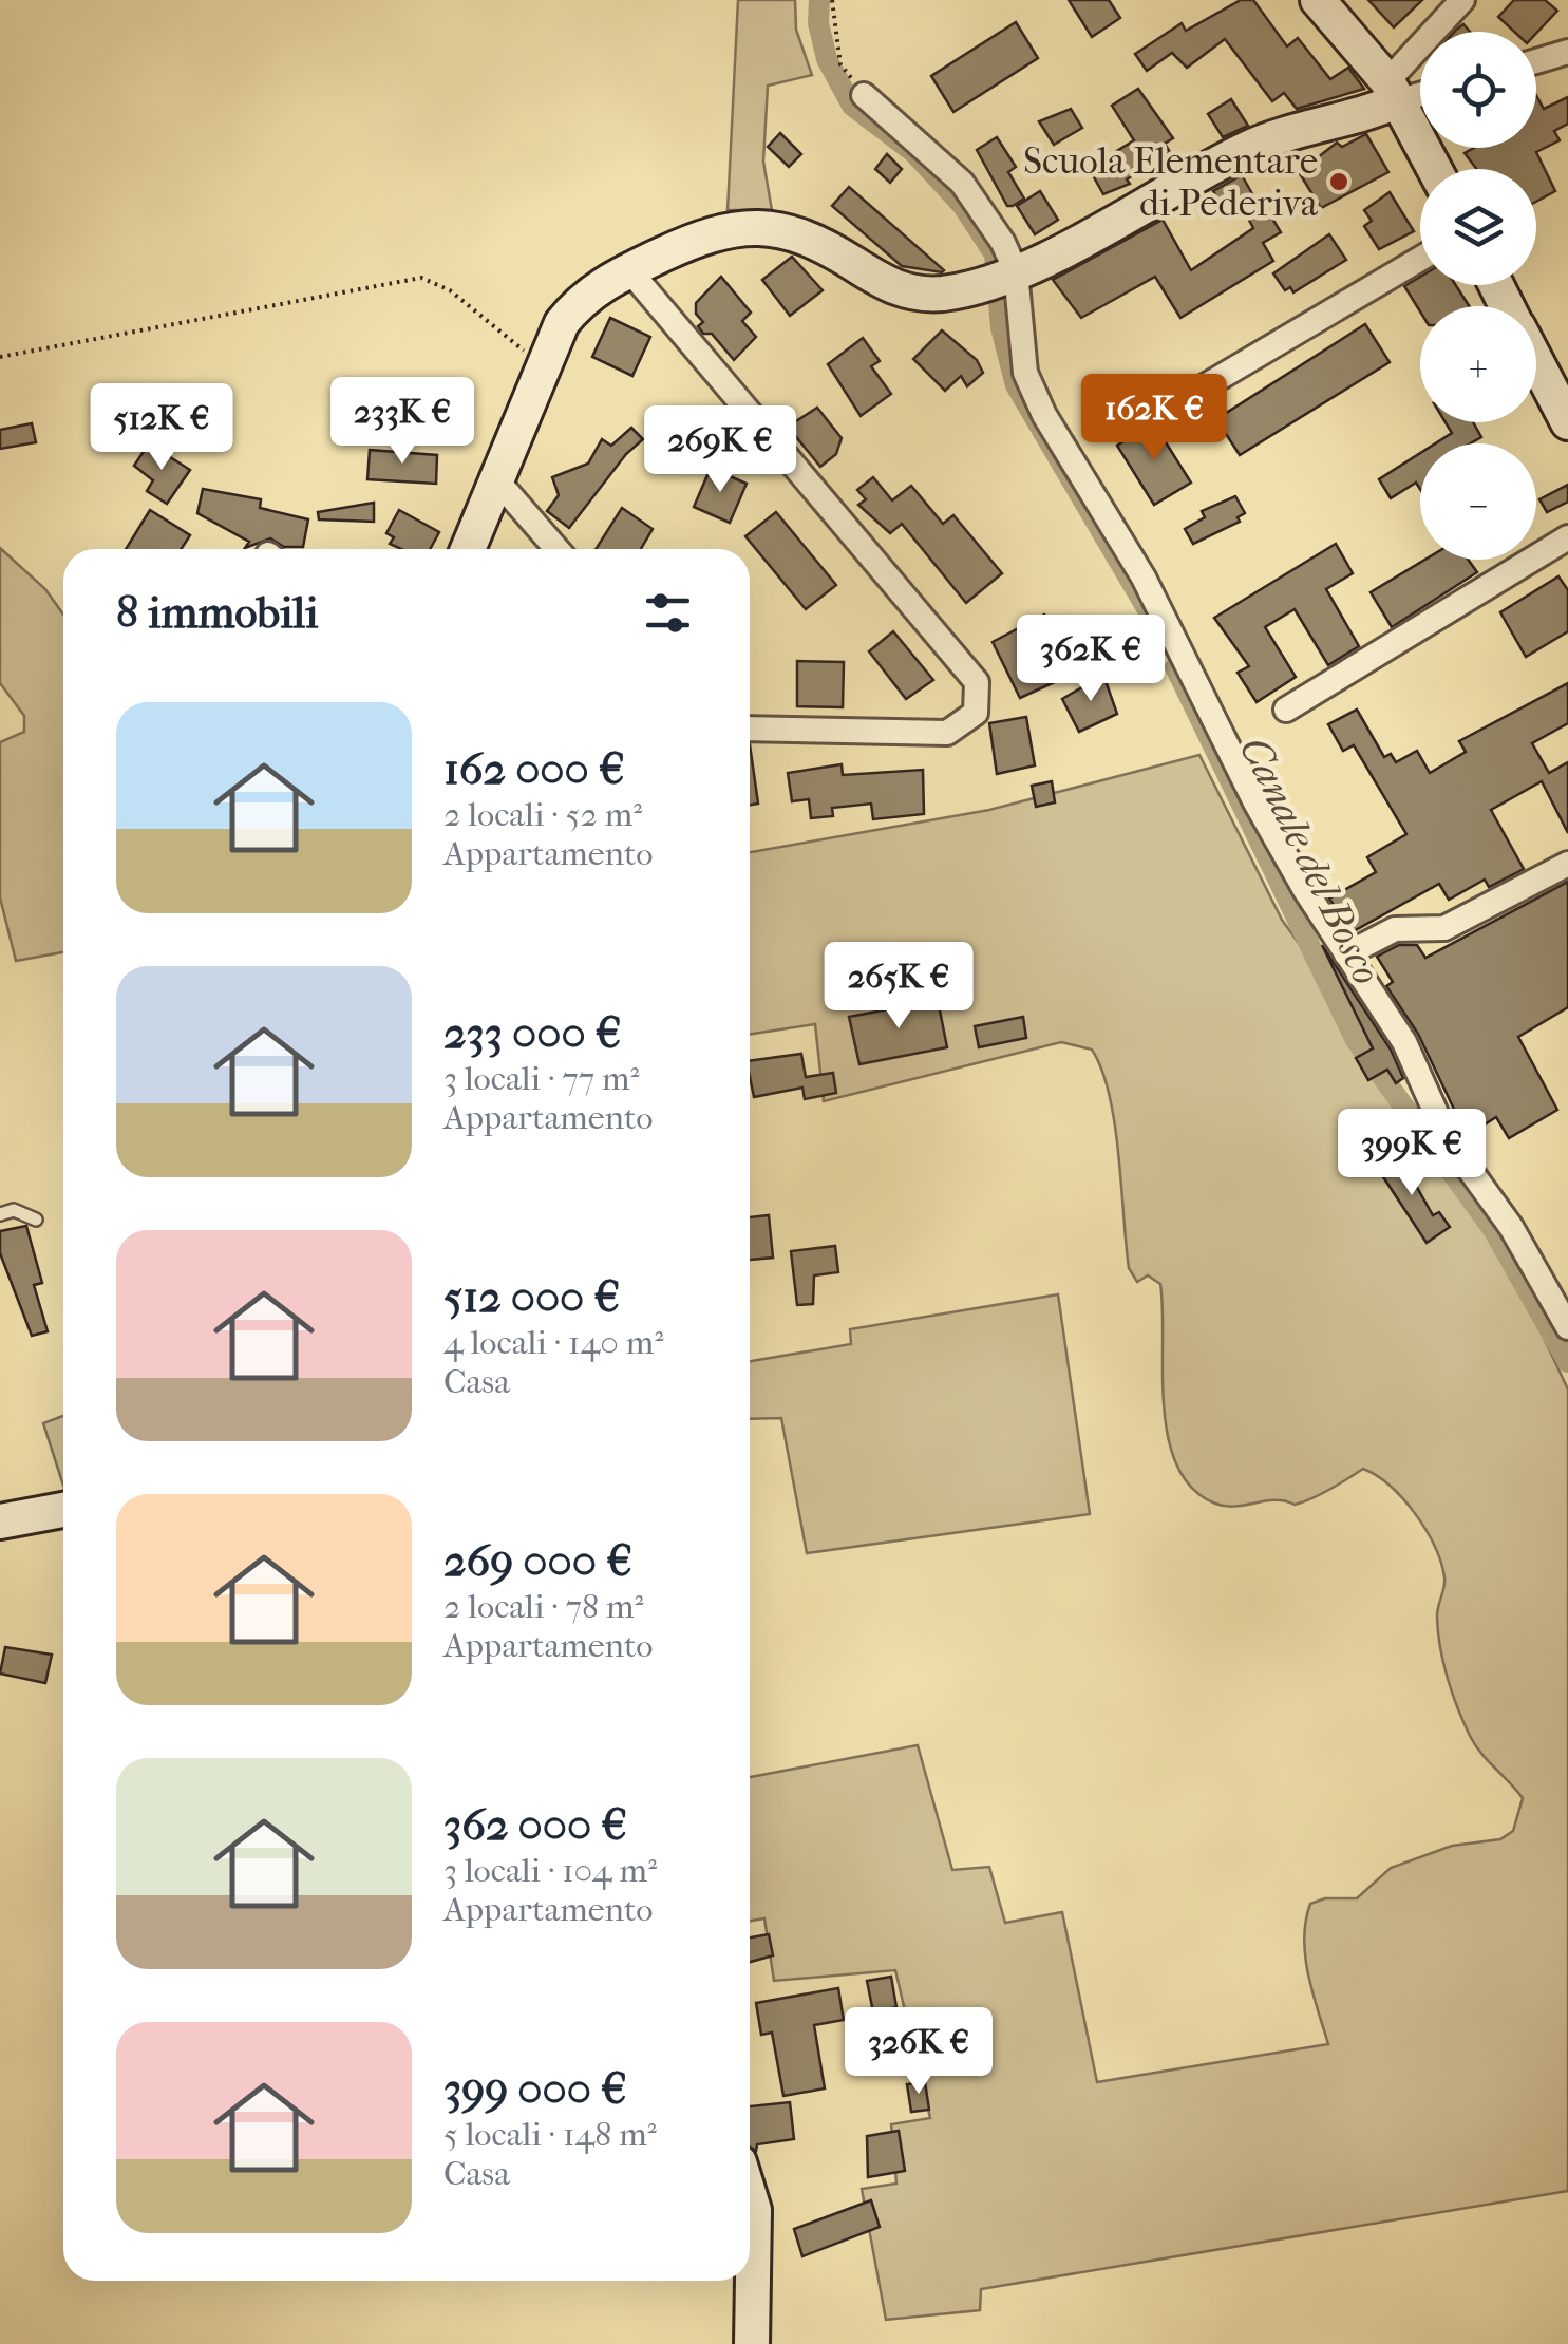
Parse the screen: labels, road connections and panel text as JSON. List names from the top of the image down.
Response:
{
  "water": ["Canale del Bosco"],
  "places": ["Scuola Elementare di Pederiva"],
  "page": {
    "map_buttons": ["+", "−"],
    "price": [
      "162K €",
      "233K €",
      "512K €",
      "269K €",
      "362K €",
      "265K €",
      "399K €",
      "326K €"
    ],
    "heading": "8 immobili",
    "list": [
      {
        "name": "162 000 €",
        "note": "2 locali · 52 m² · Appartamento"
      },
      {
        "name": "233 000 €",
        "note": "3 locali · 77 m² · Appartamento"
      },
      {
        "name": "512 000 €",
        "note": "4 locali · 140 m² · Casa"
      },
      {
        "name": "269 000 €",
        "note": "2 locali · 78 m² · Appartamento"
      },
      {
        "name": "362 000 €",
        "note": "3 locali · 104 m² · Appartamento"
      },
      {
        "name": "399 000 €",
        "note": "5 locali · 148 m² · Casa"
      }
    ]
  }
}
